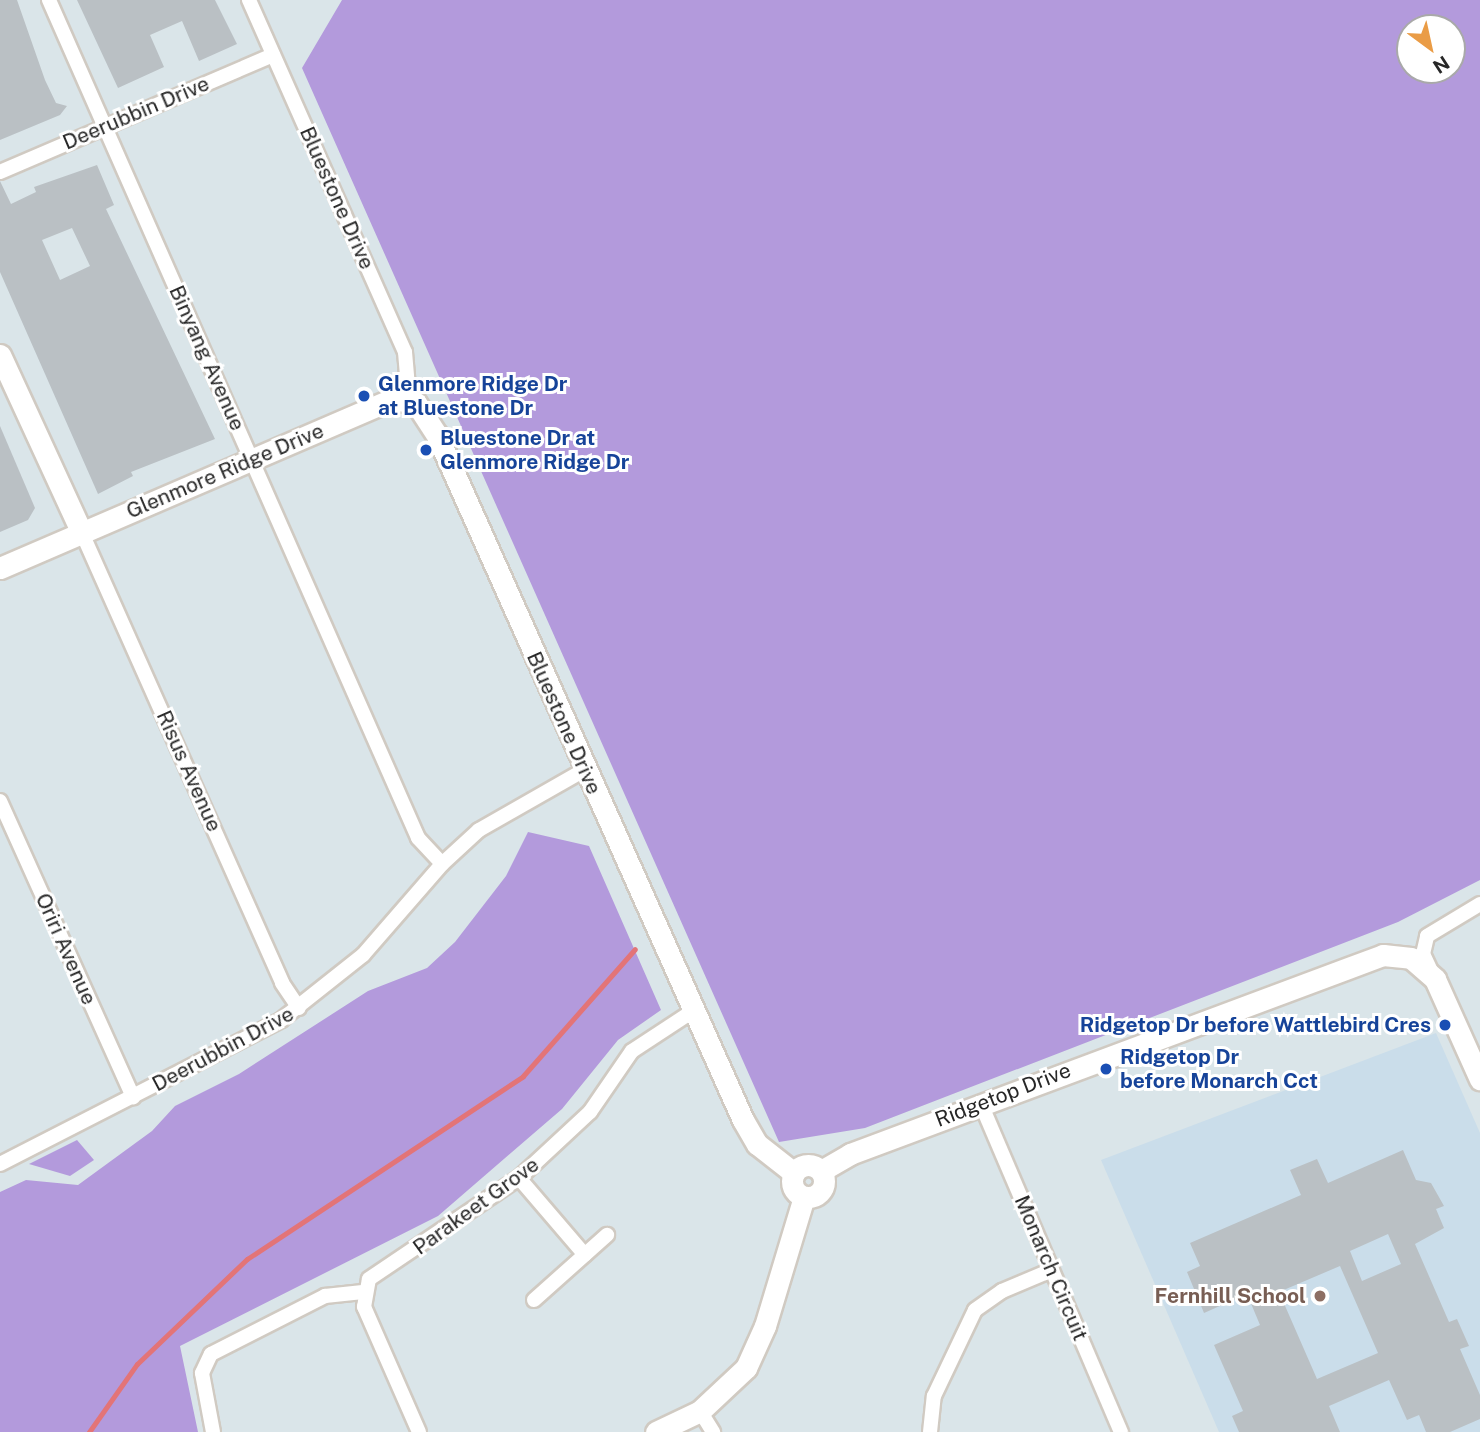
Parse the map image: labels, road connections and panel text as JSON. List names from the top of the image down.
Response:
{
  "streets": {
    "street": [
      "Deerubbin Drive",
      "Bluestone Drive",
      "Binyang Avenue",
      "Glenmore Ridge Drive",
      "Risus Avenue",
      "Oriri Avenue",
      "Ridgetop Drive",
      "Parakeet Grove",
      "Monarch Circuit"
    ]
  },
  "crossings": [
    ["Deerubbin Drive", "Bluestone Drive"],
    ["Deerubbin Drive", "Binyang Avenue"],
    ["Deerubbin Drive", "Risus Avenue"],
    ["Deerubbin Drive", "Oriri Avenue"],
    ["Bluestone Drive", "Glenmore Ridge Drive"],
    ["Bluestone Drive", "Ridgetop Drive"],
    ["Bluestone Drive", "Parakeet Grove"],
    ["Binyang Avenue", "Glenmore Ridge Drive"],
    ["Glenmore Ridge Drive", "Risus Avenue"],
    ["Ridgetop Drive", "Monarch Circuit"]
  ],
  "places": [
    "Glenmore Ridge Dr at Bluestone Dr",
    "Bluestone Dr at Glenmore Ridge Dr",
    "Ridgetop Dr before Wattlebird Cres",
    "Ridgetop Dr before Monarch Cct",
    "Fernhill School"
  ],
  "north": "bottom right"
}
